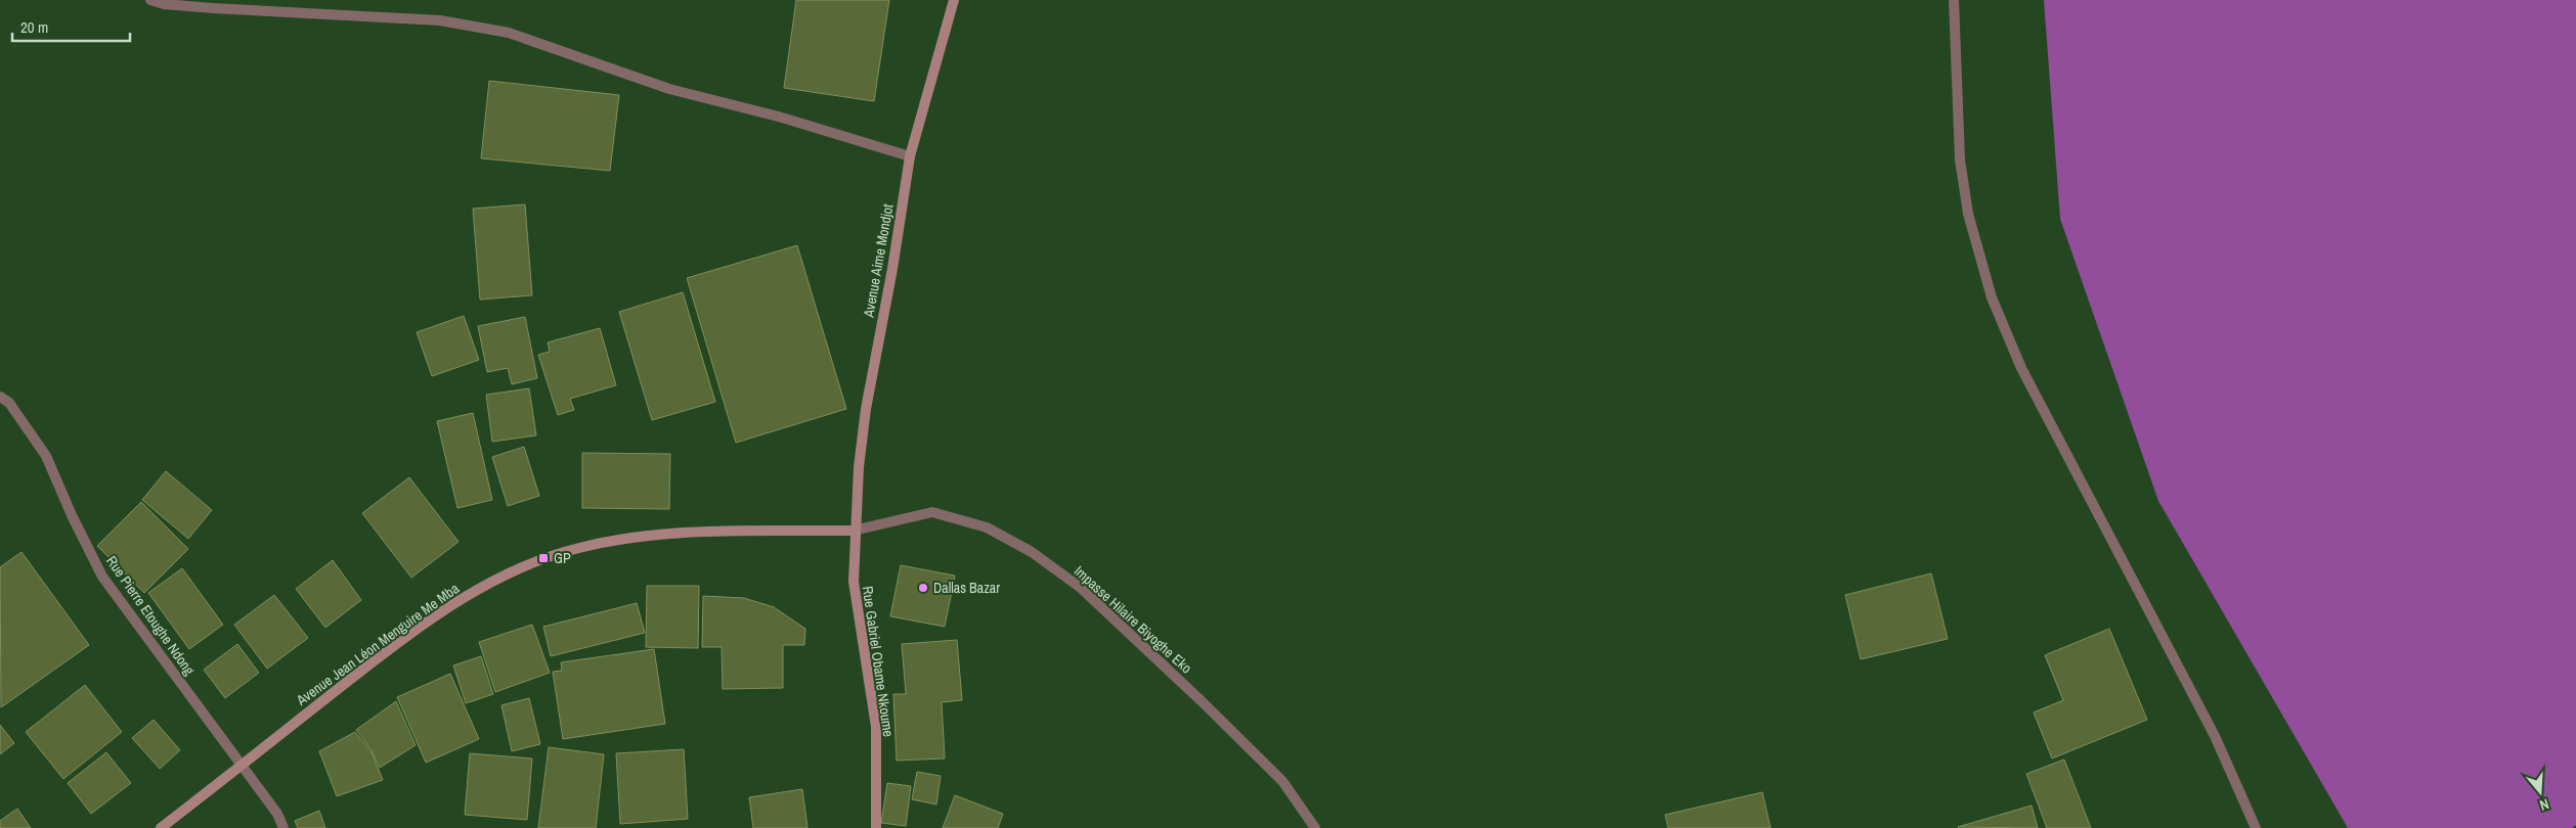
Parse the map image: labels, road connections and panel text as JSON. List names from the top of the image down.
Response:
{
  "streets": {
    "main road": ["Avenue Aime Mondjot", "Avenue Jean Léon Menguire Me Mba", "Rue Gabriel Obame Nkoume"],
    "street": ["Rue Pierre Etoughe Ndong", "Impasse Hilaire Biyoghe Eko"]
  },
  "crossings": [
    ["Avenue Aime Mondjot", "Impasse Hilaire Biyoghe Eko"],
    ["Avenue Aime Mondjot", "Avenue Jean Léon Menguire Me Mba"],
    ["Avenue Aime Mondjot", "Rue Gabriel Obame Nkoume"],
    ["Rue Pierre Etoughe Ndong", "Avenue Jean Léon Menguire Me Mba"],
    ["Impasse Hilaire Biyoghe Eko", "Avenue Jean Léon Menguire Me Mba"],
    ["Impasse Hilaire Biyoghe Eko", "Rue Gabriel Obame Nkoume"],
    ["Avenue Jean Léon Menguire Me Mba", "Rue Gabriel Obame Nkoume"]
  ],
  "places": {
    "transit": ["GP"],
    "other": ["Dallas Bazar"]
  },
  "scale_bar": "20 m",
  "north": "bottom"
}
